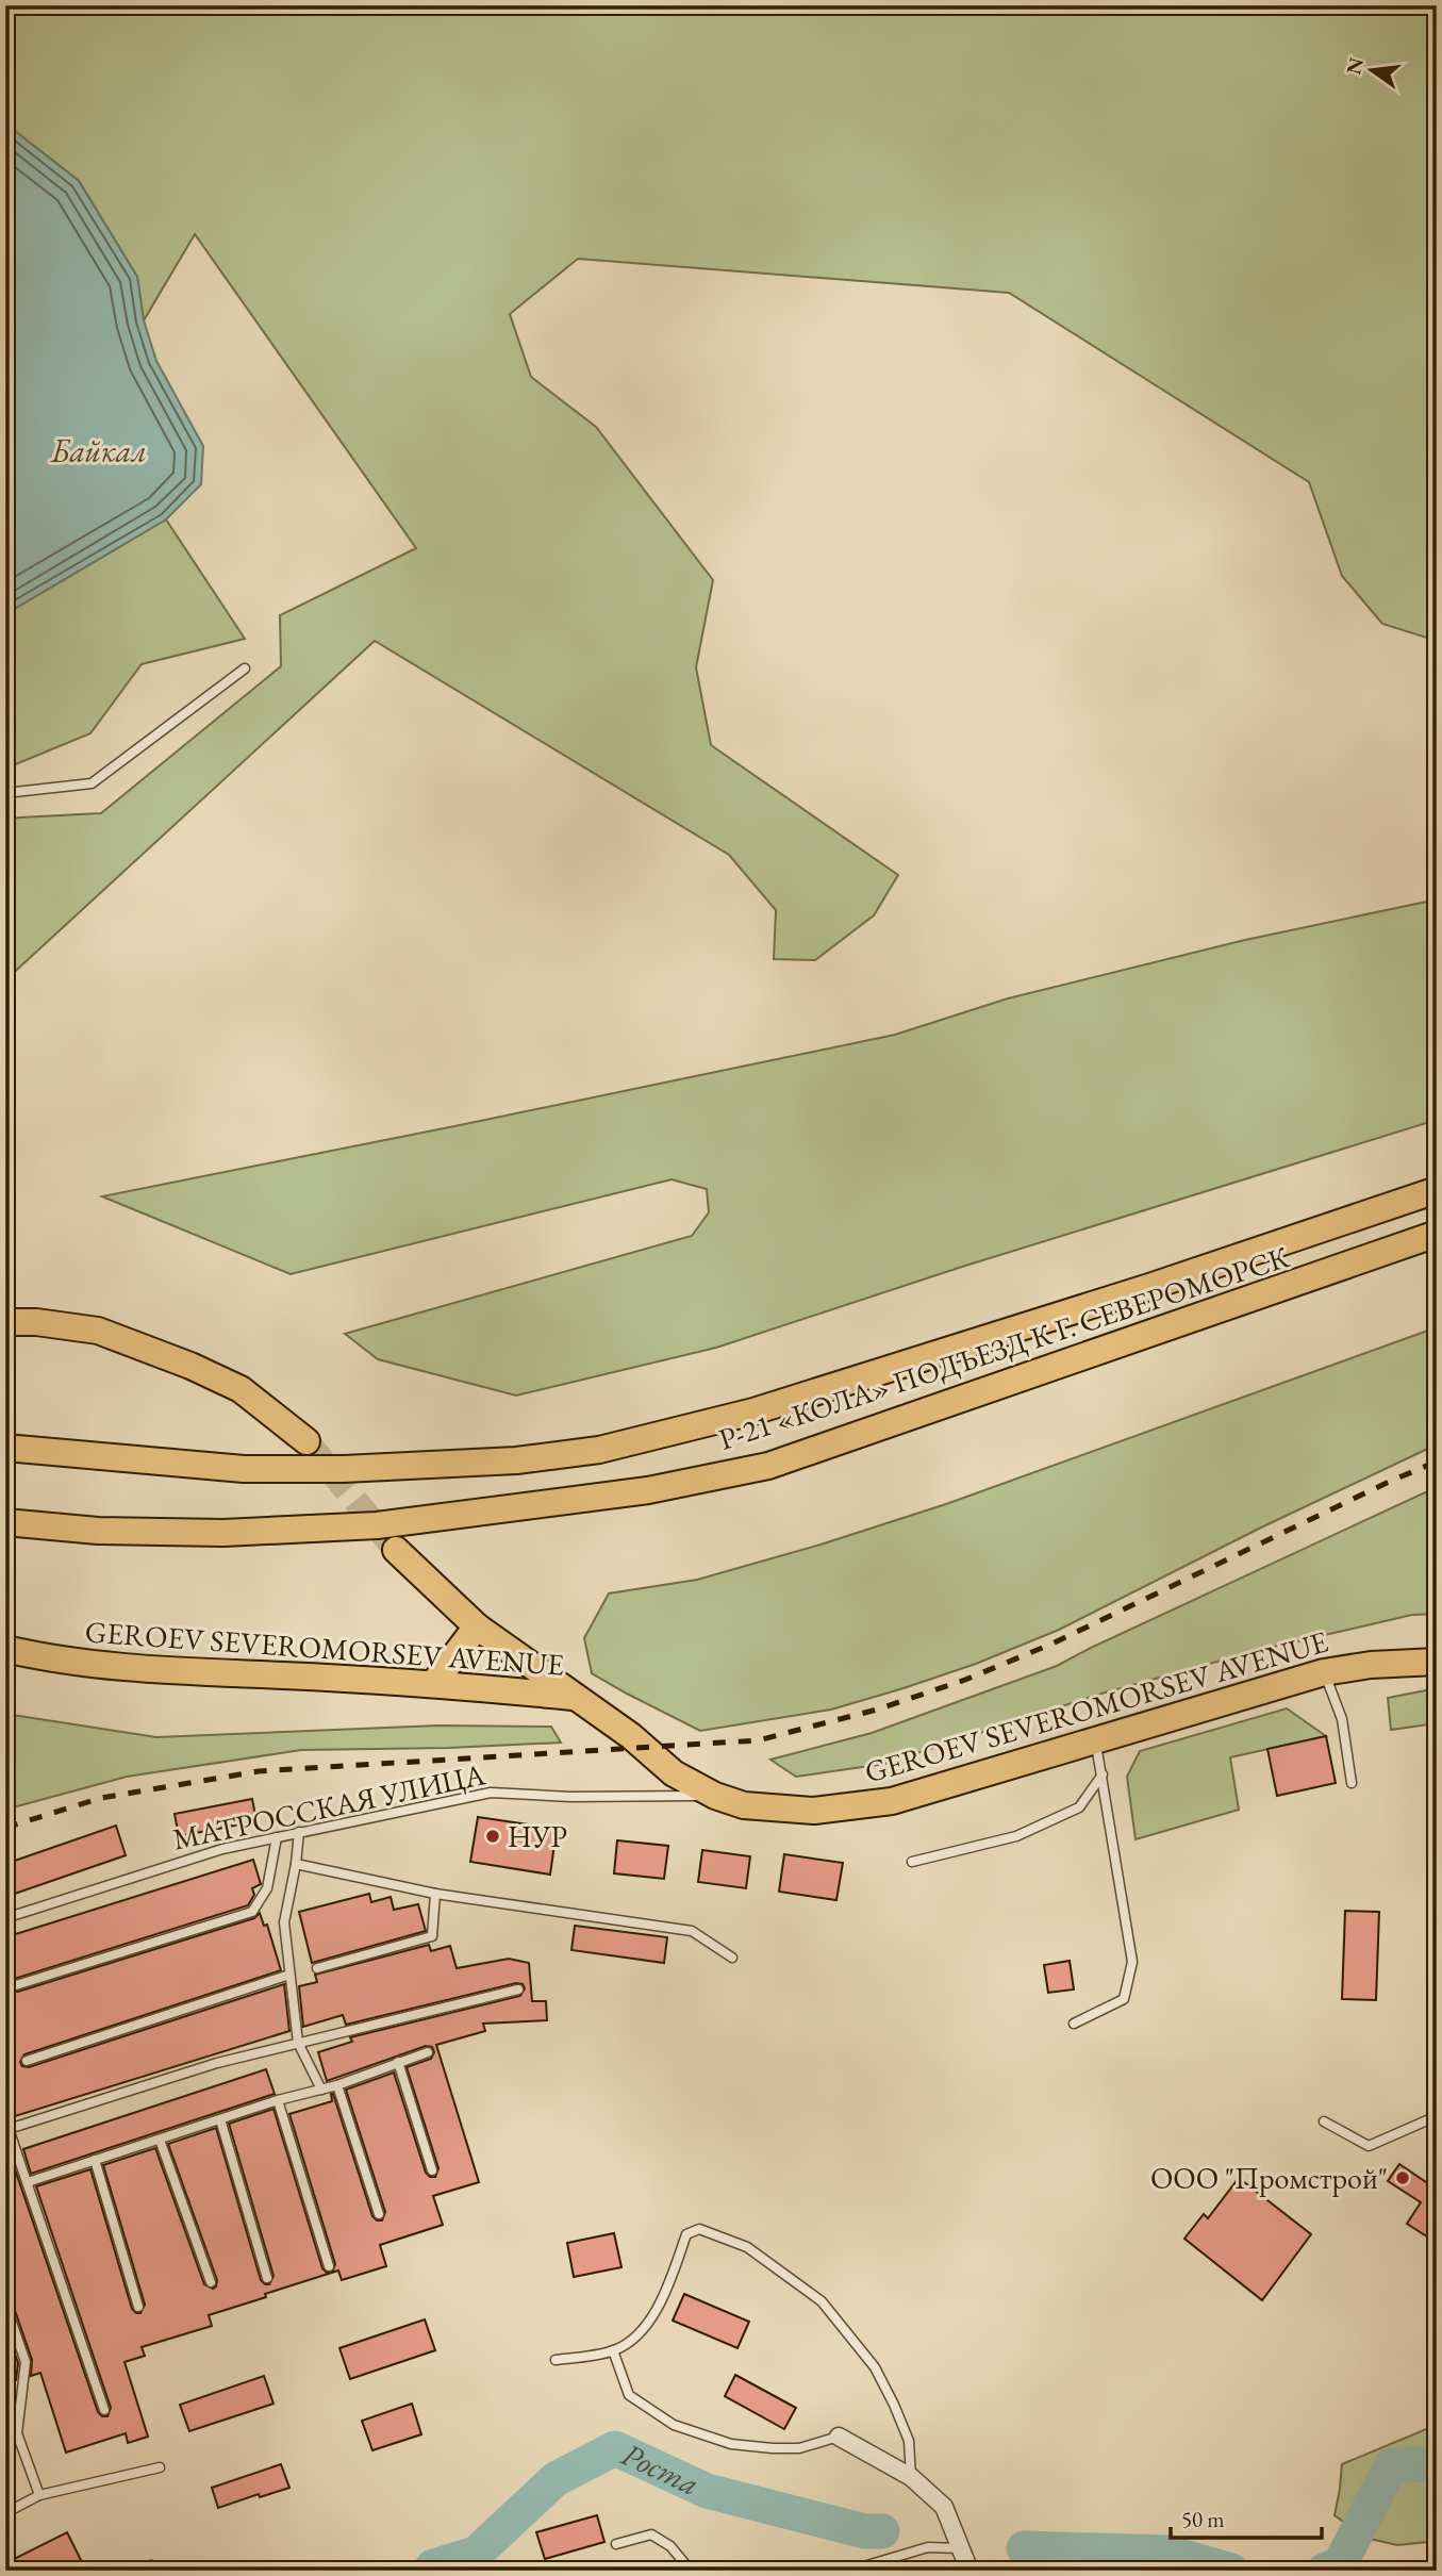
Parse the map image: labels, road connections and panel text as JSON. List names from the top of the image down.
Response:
{
  "streets": {
    "main road": ["Р-21 «КОЛА» ПОДЪЕЗД К Г. СЕВЕРОМОРСК", "GEROEV SEVEROMORSEV AVENUE"],
    "lane": ["МАТРОССКАЯ УЛИЦА"]
  },
  "crossings": [
    ["GEROEV SEVEROMORSEV AVENUE", "МАТРОССКАЯ УЛИЦА"]
  ],
  "water": ["Байкал", "Роста"],
  "places": ["НУР", "ООО \"Промстрой\""],
  "scale_bar": "50 m",
  "north": "left"
}
